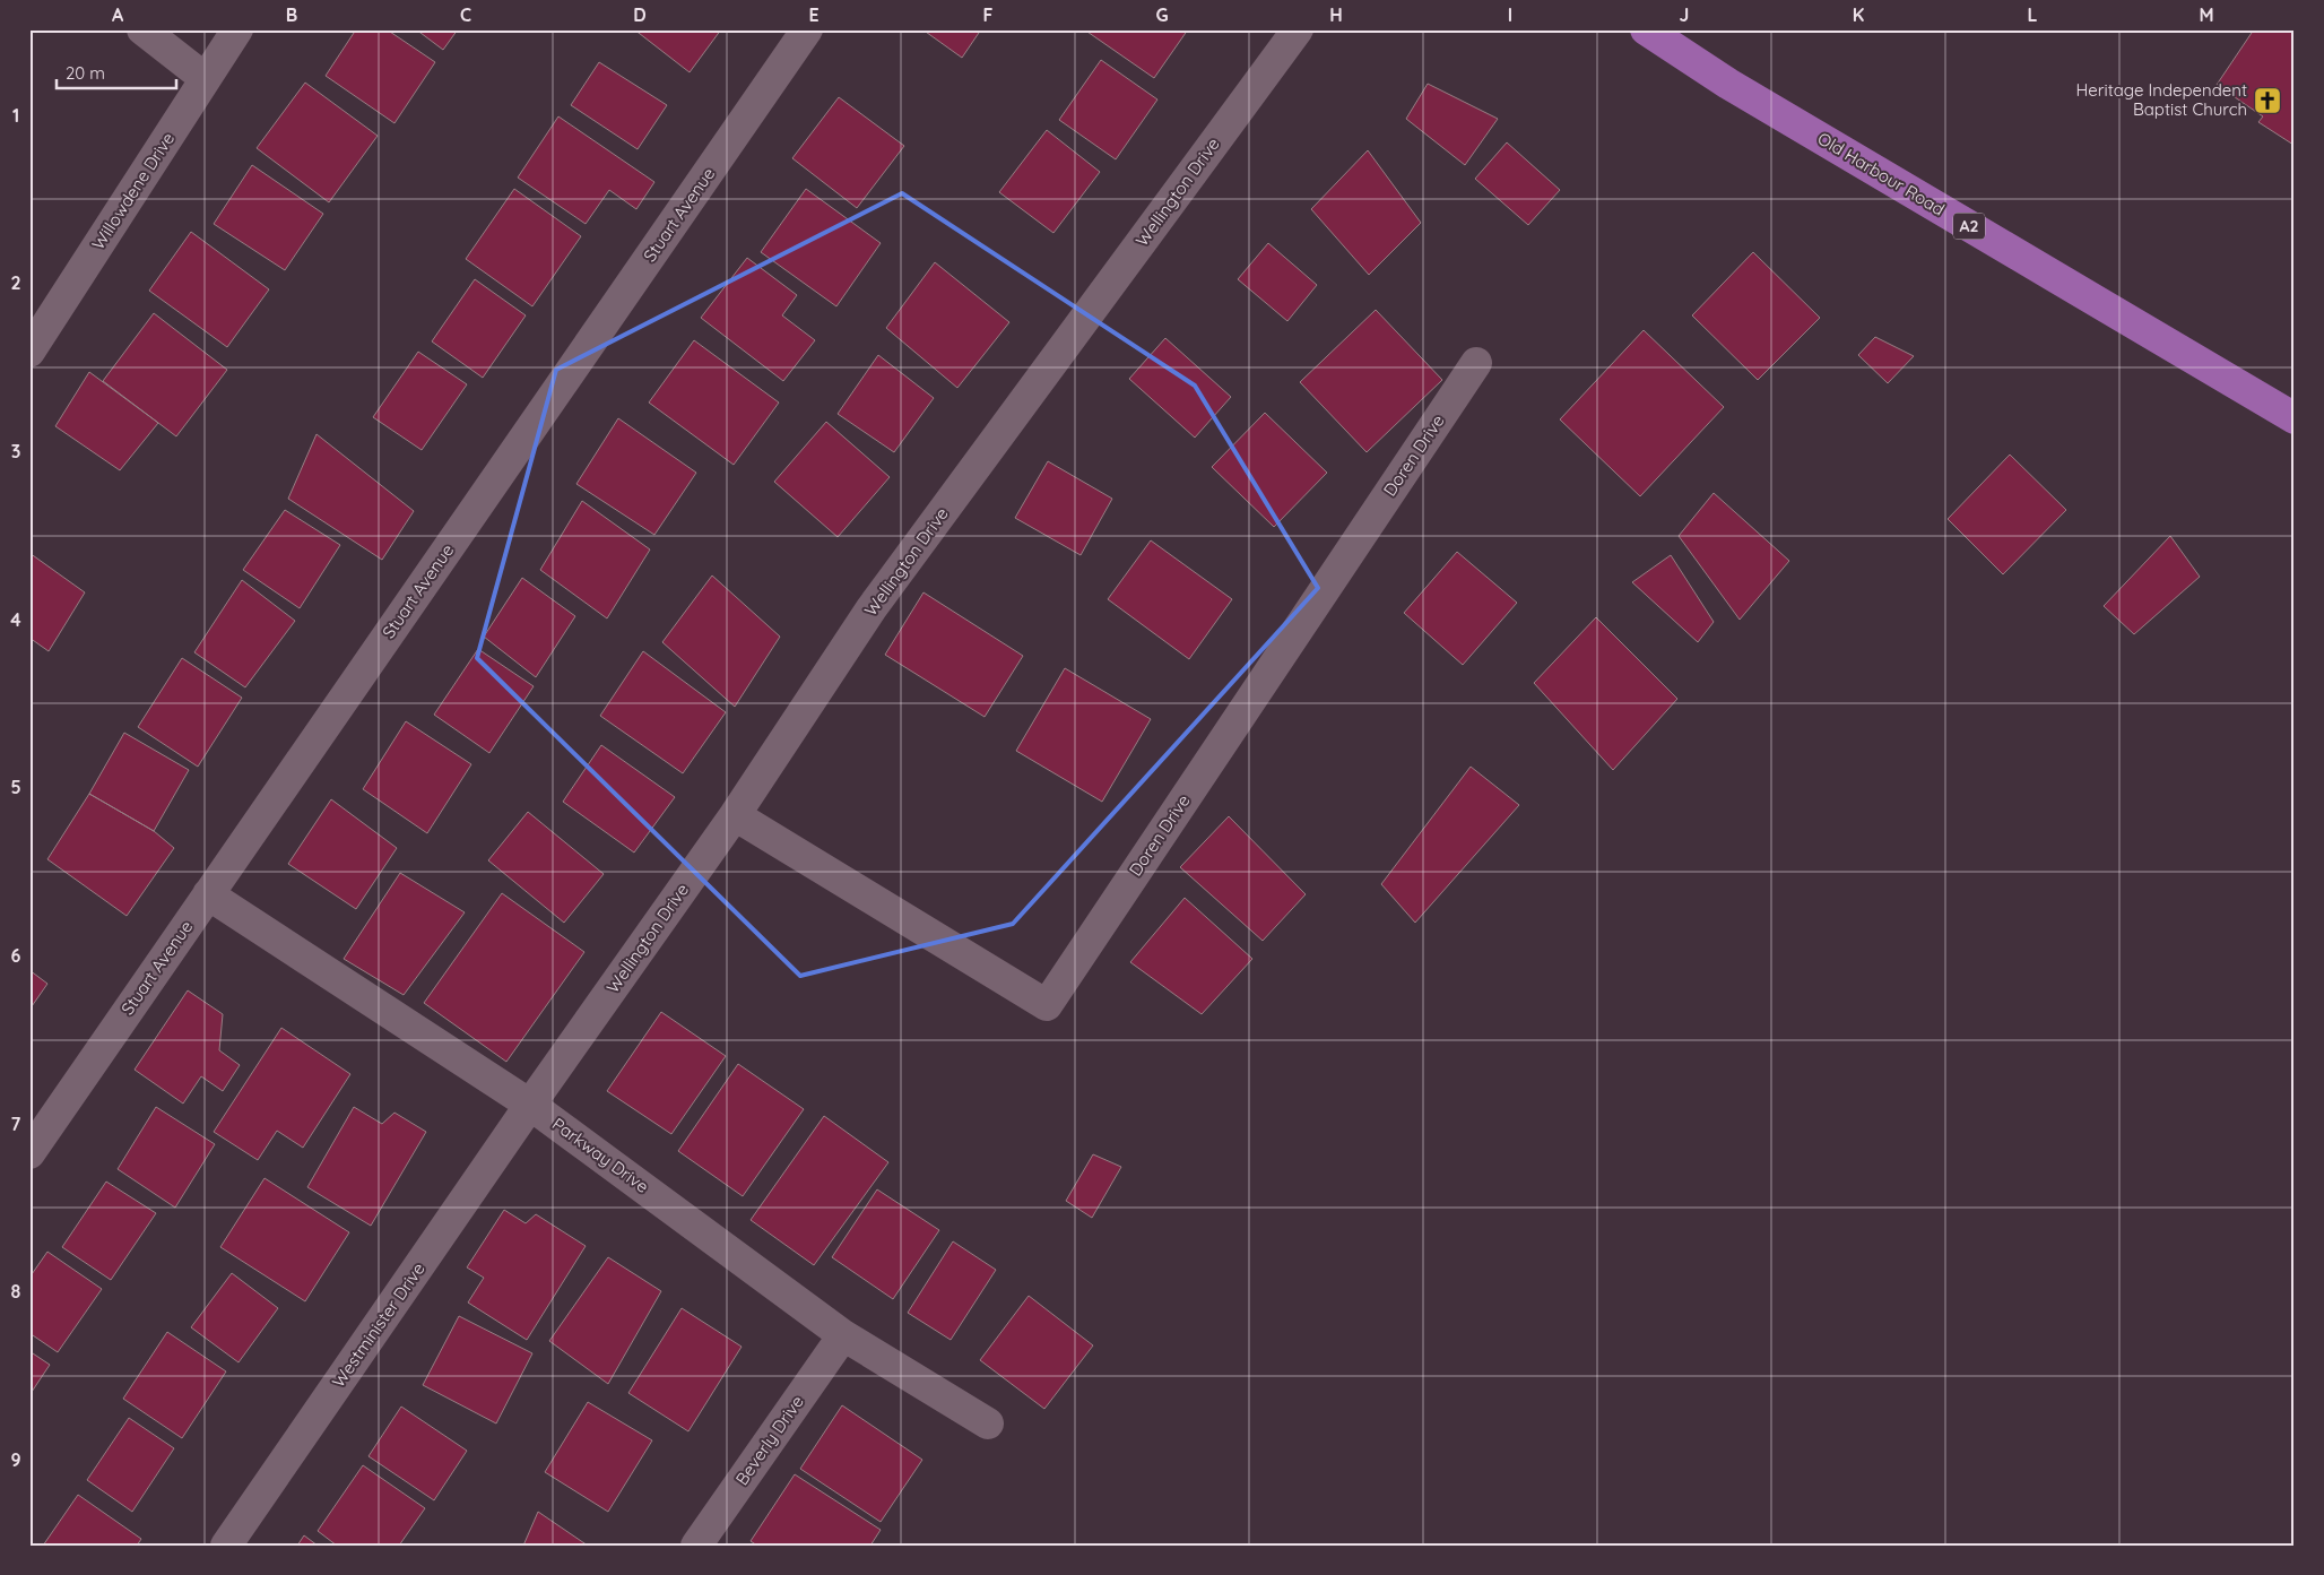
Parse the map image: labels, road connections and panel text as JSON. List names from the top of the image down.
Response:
{
  "streets": {
    "main road": ["Old Harbour Road", "A2"],
    "street": [
      "Willowdene Drive",
      "Wellington Drive",
      "Stuart Avenue",
      "Doren Drive",
      "Parkway Drive",
      "Westminister Drive",
      "Beverly Drive"
    ]
  },
  "crossings": [
    ["Wellington Drive", "Doren Drive"],
    ["Wellington Drive", "Parkway Drive"],
    ["Wellington Drive", "Westminister Drive"],
    ["Stuart Avenue", "Parkway Drive"],
    ["Parkway Drive", "Westminister Drive"],
    ["Parkway Drive", "Beverly Drive"]
  ],
  "places": {
    "church": ["Heritage Independent Baptist Church"]
  },
  "scale_bar": "20 m",
  "grid": {
    "columns": [
      "A",
      "B",
      "C",
      "D",
      "E",
      "F",
      "G",
      "H",
      "I",
      "J",
      "K",
      "L",
      "M"
    ],
    "rows": [
      "1",
      "2",
      "3",
      "4",
      "5",
      "6",
      "7",
      "8",
      "9"
    ]
  }
}
